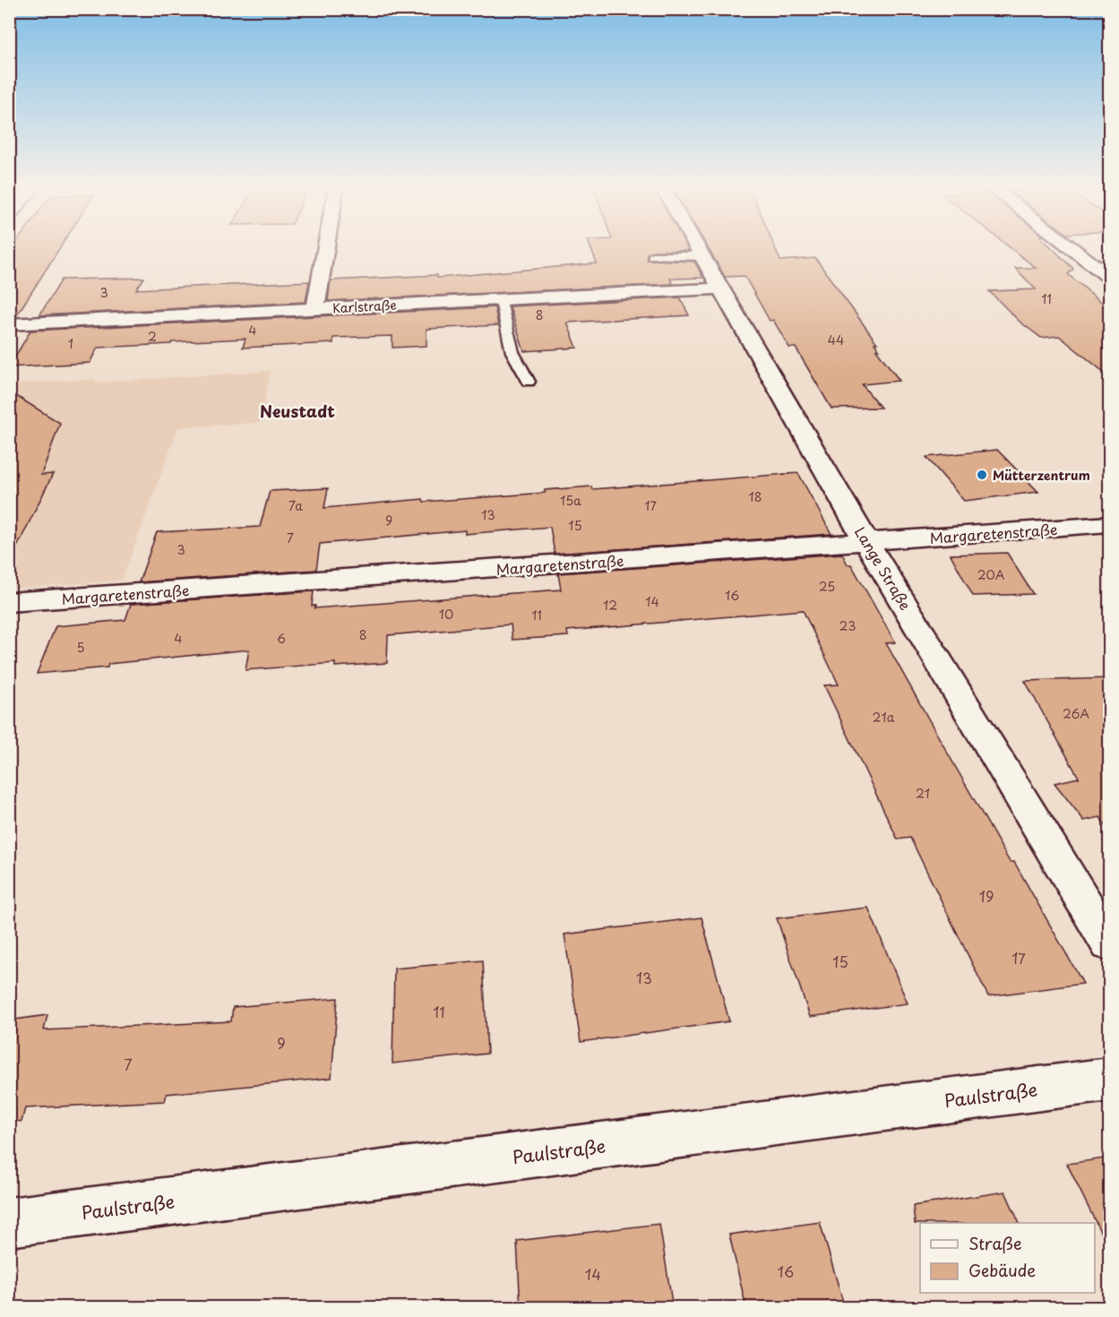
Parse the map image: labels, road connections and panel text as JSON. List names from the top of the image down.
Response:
{
  "streets": {
    "street": [
      "Karlstraße",
      "Margaretenstraße",
      "Lange Straße",
      "Paulstraße"
    ]
  },
  "crossings": [
    ["Karlstraße", "Lange Straße"],
    ["Margaretenstraße", "Lange Straße"]
  ],
  "districts": ["Neustadt"],
  "places": ["Mütterzentrum"],
  "house_numbers": [
    "3",
    "11",
    "8",
    "4",
    "2",
    "44",
    "1",
    "18",
    "15a",
    "7a",
    "17",
    "13",
    "9",
    "15",
    "7",
    "3",
    "20A",
    "25",
    "16",
    "14",
    "12",
    "10",
    "11",
    "23",
    "8",
    "4",
    "6",
    "5",
    "26A",
    "21a",
    "21",
    "19",
    "17",
    "15",
    "13",
    "11",
    "9",
    "7",
    "16",
    "14"
  ],
  "legend": ["Straße", "Gebäude"]
}
